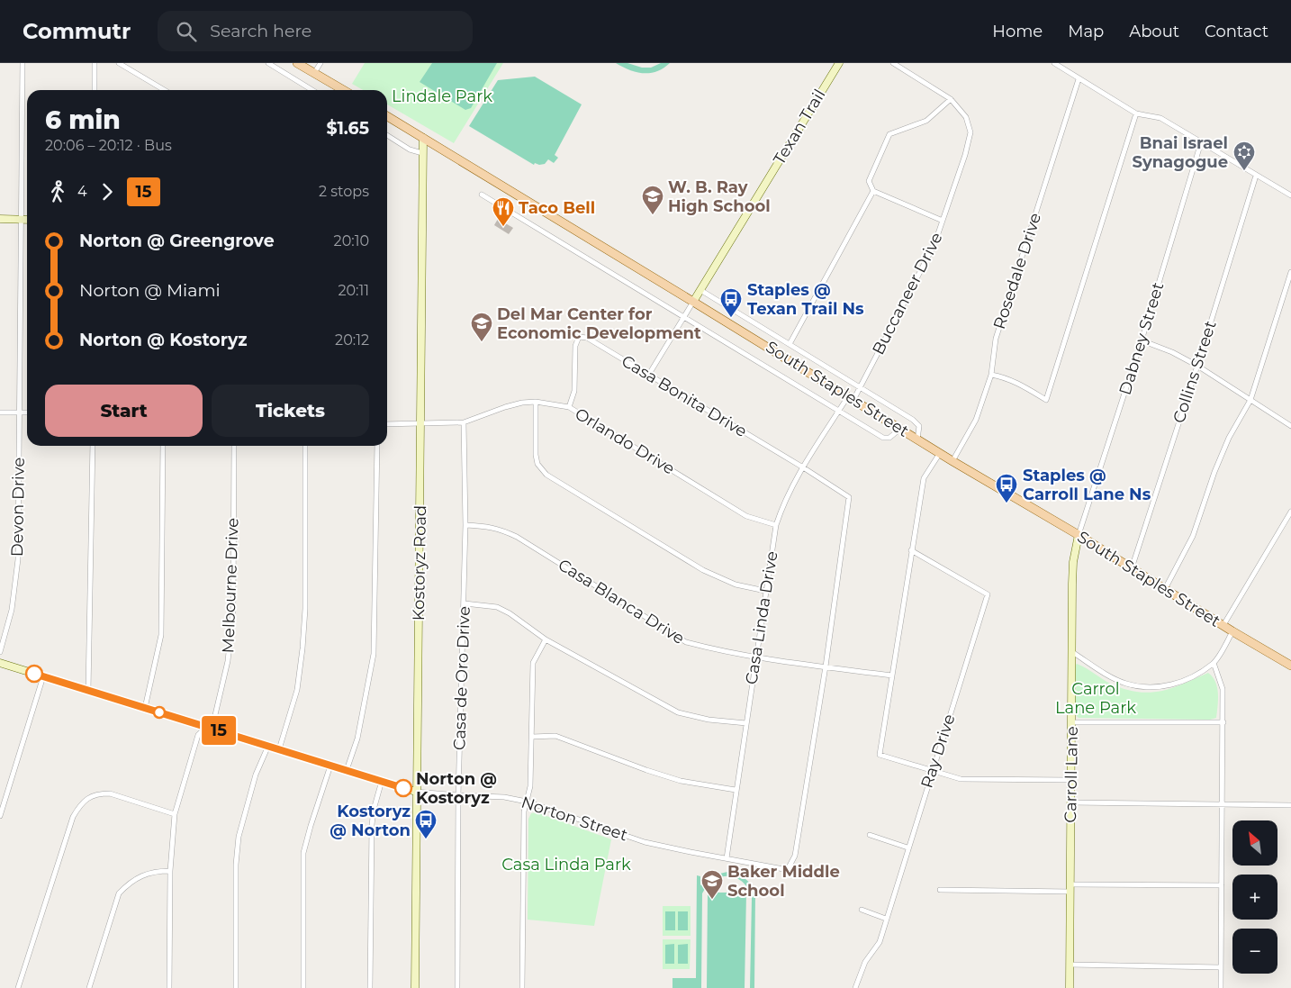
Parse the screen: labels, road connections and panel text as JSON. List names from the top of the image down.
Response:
{
  "streets": {
    "main road": ["South Staples Street"],
    "street": [
      "Texan Trail",
      "Rosedale Drive",
      "Buccaneer Drive",
      "Dabney Street",
      "Collins Street",
      "Casa Bonita Drive",
      "Orlando Drive",
      "Devon Drive",
      "Kostoryz Road",
      "Melbourne Drive",
      "Casa Blanca Drive",
      "Casa Linda Drive",
      "Casa de Oro Drive",
      "Ray Drive",
      "Carroll Lane",
      "Norton Street"
    ]
  },
  "crossings": [
    ["Texan Trail", "South Staples Street"],
    ["Texan Trail", "Casa Bonita Drive"],
    ["Rosedale Drive", "South Staples Street"],
    ["Buccaneer Drive", "South Staples Street"],
    ["Buccaneer Drive", "Casa Linda Drive"],
    ["Dabney Street", "South Staples Street"],
    ["Dabney Street", "Carroll Lane"],
    ["Collins Street", "South Staples Street"],
    ["South Staples Street", "Kostoryz Road"],
    ["South Staples Street", "Casa Linda Drive"],
    ["South Staples Street", "Carroll Lane"],
    ["Casa Bonita Drive", "Orlando Drive"],
    ["Casa Bonita Drive", "Casa Blanca Drive"],
    ["Casa Bonita Drive", "Casa Linda Drive"],
    ["Orlando Drive", "Kostoryz Road"],
    ["Orlando Drive", "Casa Linda Drive"],
    ["Orlando Drive", "Casa de Oro Drive"],
    ["Kostoryz Road", "Norton Street"],
    ["Melbourne Drive", "Norton Street"],
    ["Casa Blanca Drive", "Casa Linda Drive"],
    ["Casa Blanca Drive", "Casa de Oro Drive"],
    ["Casa Linda Drive", "Norton Street"],
    ["Casa de Oro Drive", "Norton Street"]
  ],
  "parks": ["Lindale Park", "Carrol Lane Park", "Casa Linda Park"],
  "places": {
    "synagogue": ["Bnai Israel Synagogue"],
    "school or university": ["W. B. Ray High School", "Del Mar Center for Economic Development", "Baker Middle School"],
    "restaurant": ["Taco Bell"],
    "bus stop": ["Staples @ Texan Trail Ns", "Staples @ Carroll Lane Ns", "Kostoryz @ Norton"],
    "other": ["Norton @ Kostoryz"]
  },
  "lines": ["bus line 15"],
  "north": "top left",
  "page": {
    "header": "Commutr",
    "search": "Search here",
    "nav": [
      "Home",
      "Map",
      "About",
      "Contact"
    ],
    "on_map": "15",
    "heading": ["6 min", "20:06 – 20:12 · Bus", "$1.65"],
    "legs": ["4", "15", "2 stops"],
    "list": [
      {
        "name": "Norton @ Greengrove",
        "value": "20:10"
      },
      {
        "name": "Norton @ Miami",
        "value": "20:11"
      },
      {
        "name": "Norton @ Kostoryz",
        "value": "20:12"
      }
    ],
    "buttons": ["Start", "Tickets"],
    "map_buttons": ["+", "−"]
  }
}
